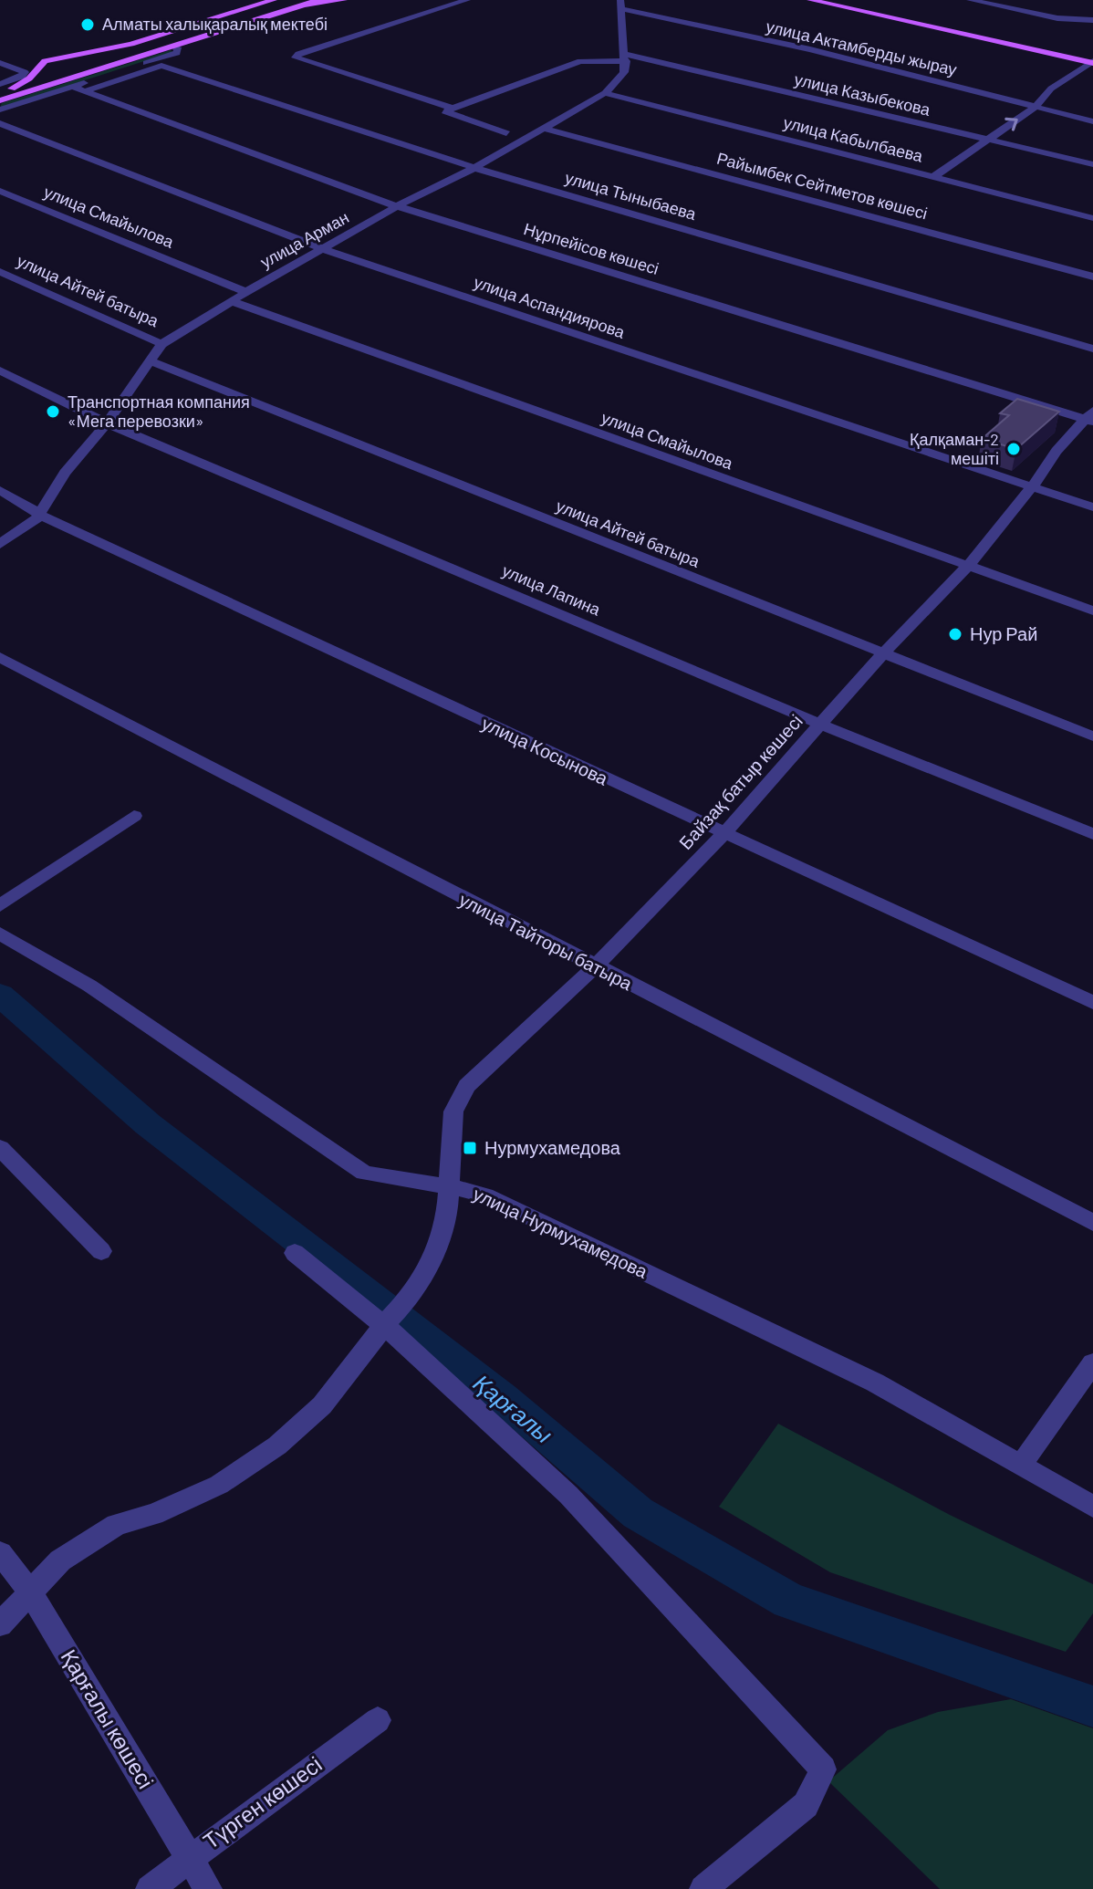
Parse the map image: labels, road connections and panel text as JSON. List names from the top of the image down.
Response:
{
  "streets": {
    "street": [
      "улица Актамберды жырау",
      "улица Казыбекова",
      "улица Кабылбаева",
      "Райымбек Сейтметов көшесі",
      "улица Тыныбаева",
      "улица Смайылова",
      "улица Арман",
      "Нұрпейісов көшесі",
      "улица Айтей батыра",
      "улица Аспандиярова",
      "улица Лапина",
      "улица Косынова",
      "Байзақ батыр көшесі",
      "улица Тайторы батыра",
      "улица Нурмухамедова",
      "Қарғалы көшесі",
      "Түрген көшесі"
    ]
  },
  "crossings": [
    ["улица Казыбекова", "улица Арман"],
    ["улица Кабылбаева", "улица Арман"],
    ["Райымбек Сейтметов көшесі", "улица Арман"],
    ["улица Тыныбаева", "улица Арман"],
    ["улица Тыныбаева", "Нұрпейісов көшесі"],
    ["улица Смайылова", "улица Арман"],
    ["улица Смайылова", "Байзақ батыр көшесі"],
    ["улица Арман", "Нұрпейісов көшесі"],
    ["улица Арман", "улица Айтей батыра"],
    ["улица Арман", "улица Аспандиярова"],
    ["улица Арман", "улица Лапина"],
    ["улица Арман", "улица Косынова"],
    ["Нұрпейісов көшесі", "Байзақ батыр көшесі"],
    ["улица Айтей батыра", "Байзақ батыр көшесі"],
    ["улица Аспандиярова", "Байзақ батыр көшесі"],
    ["улица Лапина", "Байзақ батыр көшесі"],
    ["улица Косынова", "Байзақ батыр көшесі"],
    ["Байзақ батыр көшесі", "улица Тайторы батыра"],
    ["Байзақ батыр көшесі", "улица Нурмухамедова"],
    ["Байзақ батыр көшесі", "Қарғалы көшесі"],
    ["Қарғалы көшесі", "Түрген көшесі"]
  ],
  "water": ["Қарғалы"],
  "places": {
    "other": [
      "Алматы халықаралық мектебі",
      "Транспортная компания «Мега перевозки»",
      "Қалқаман-2 мешіті",
      "Нур Рай"
    ],
    "transit": ["Нурмухамедова"]
  }
}
